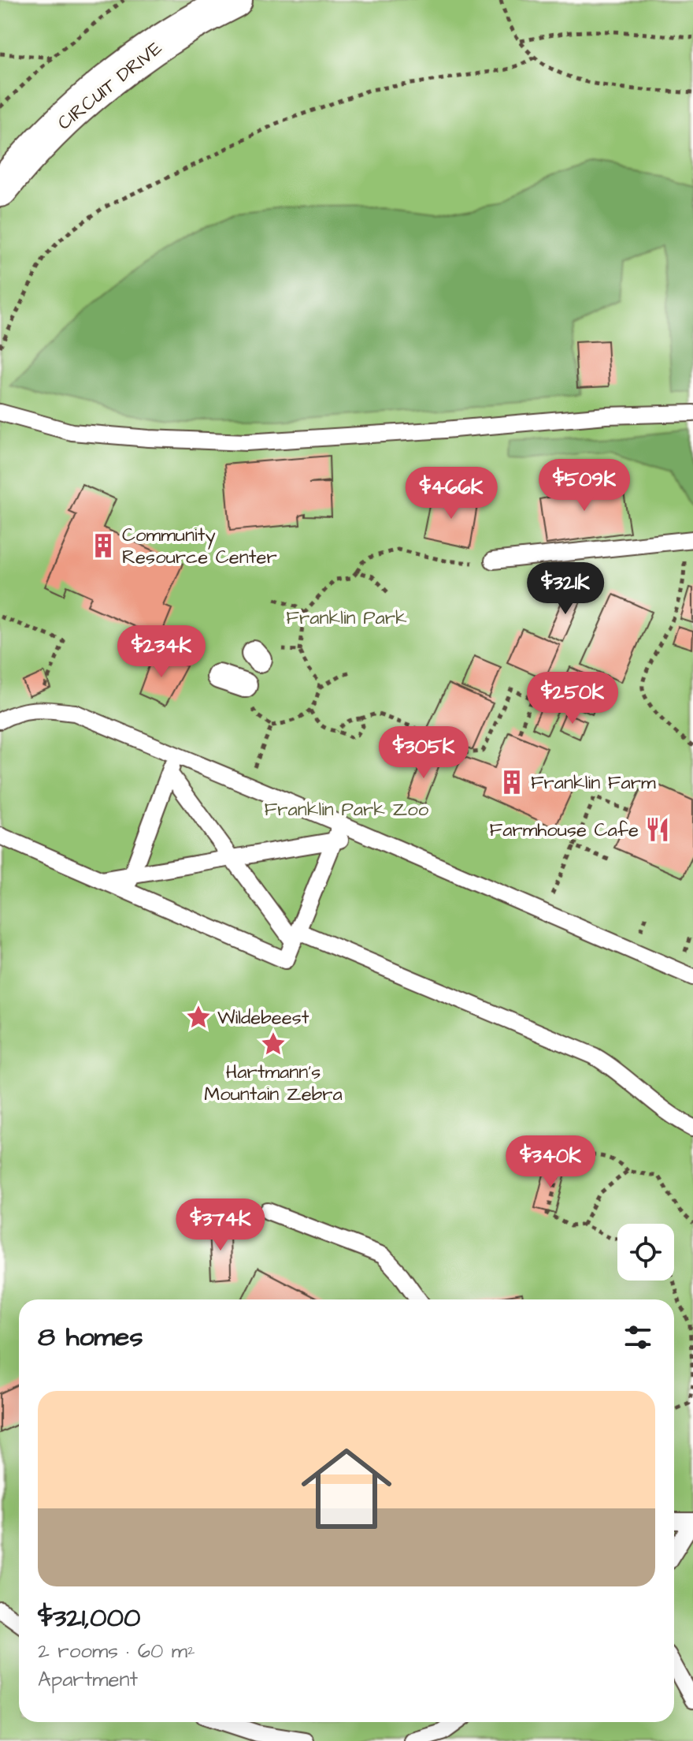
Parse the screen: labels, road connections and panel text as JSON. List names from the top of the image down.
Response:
{
  "streets": {
    "main road": ["CIRCUIT DRIVE"]
  },
  "parks": ["Franklin Park", "Franklin Park Zoo"],
  "places": {
    "building": ["Community Resource Center", "Franklin Farm"],
    "restaurant": ["Farmhouse Cafe"],
    "place": ["Wildebeest", "Hartmann's Mountain Zebra"]
  },
  "page": {
    "price": [
      "$509K",
      "$466K",
      "$321K",
      "$234K",
      "$250K",
      "$305K",
      "$340K",
      "$374K"
    ],
    "heading": "8 homes",
    "list": [
      {
        "name": "$321,000",
        "note": "2 rooms · 60 m² · Apartment"
      }
    ]
  }
}
